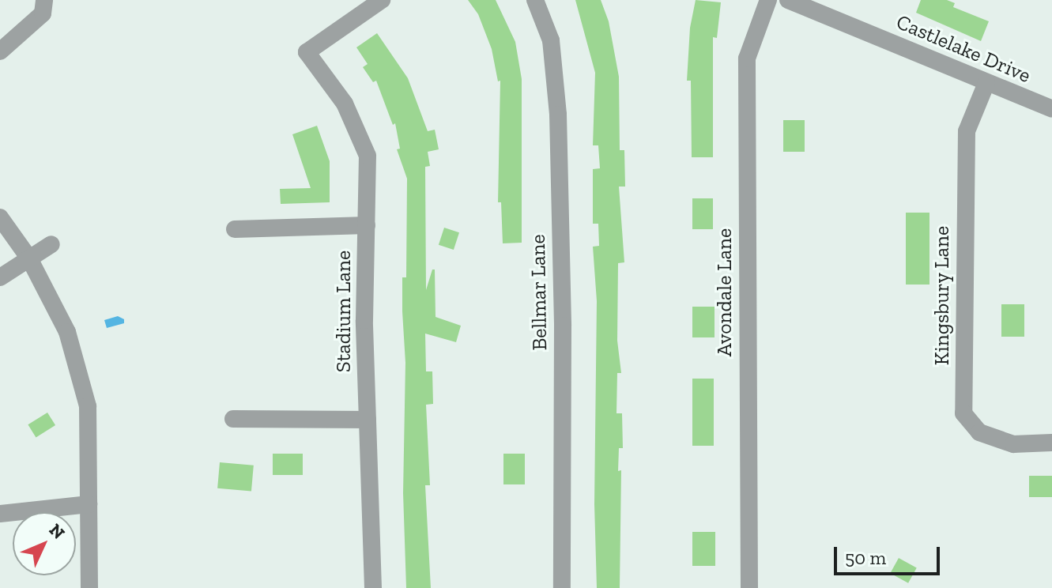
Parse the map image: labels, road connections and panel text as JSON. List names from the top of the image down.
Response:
{
  "streets": {
    "street": [
      "Castlelake Drive",
      "Bellmar Lane",
      "Avondale Lane",
      "Kingsbury Lane",
      "Stadium Lane"
    ]
  },
  "crossings": [
    ["Castlelake Drive", "Kingsbury Lane"]
  ],
  "scale_bar": "50 m",
  "north": "top right"
}
